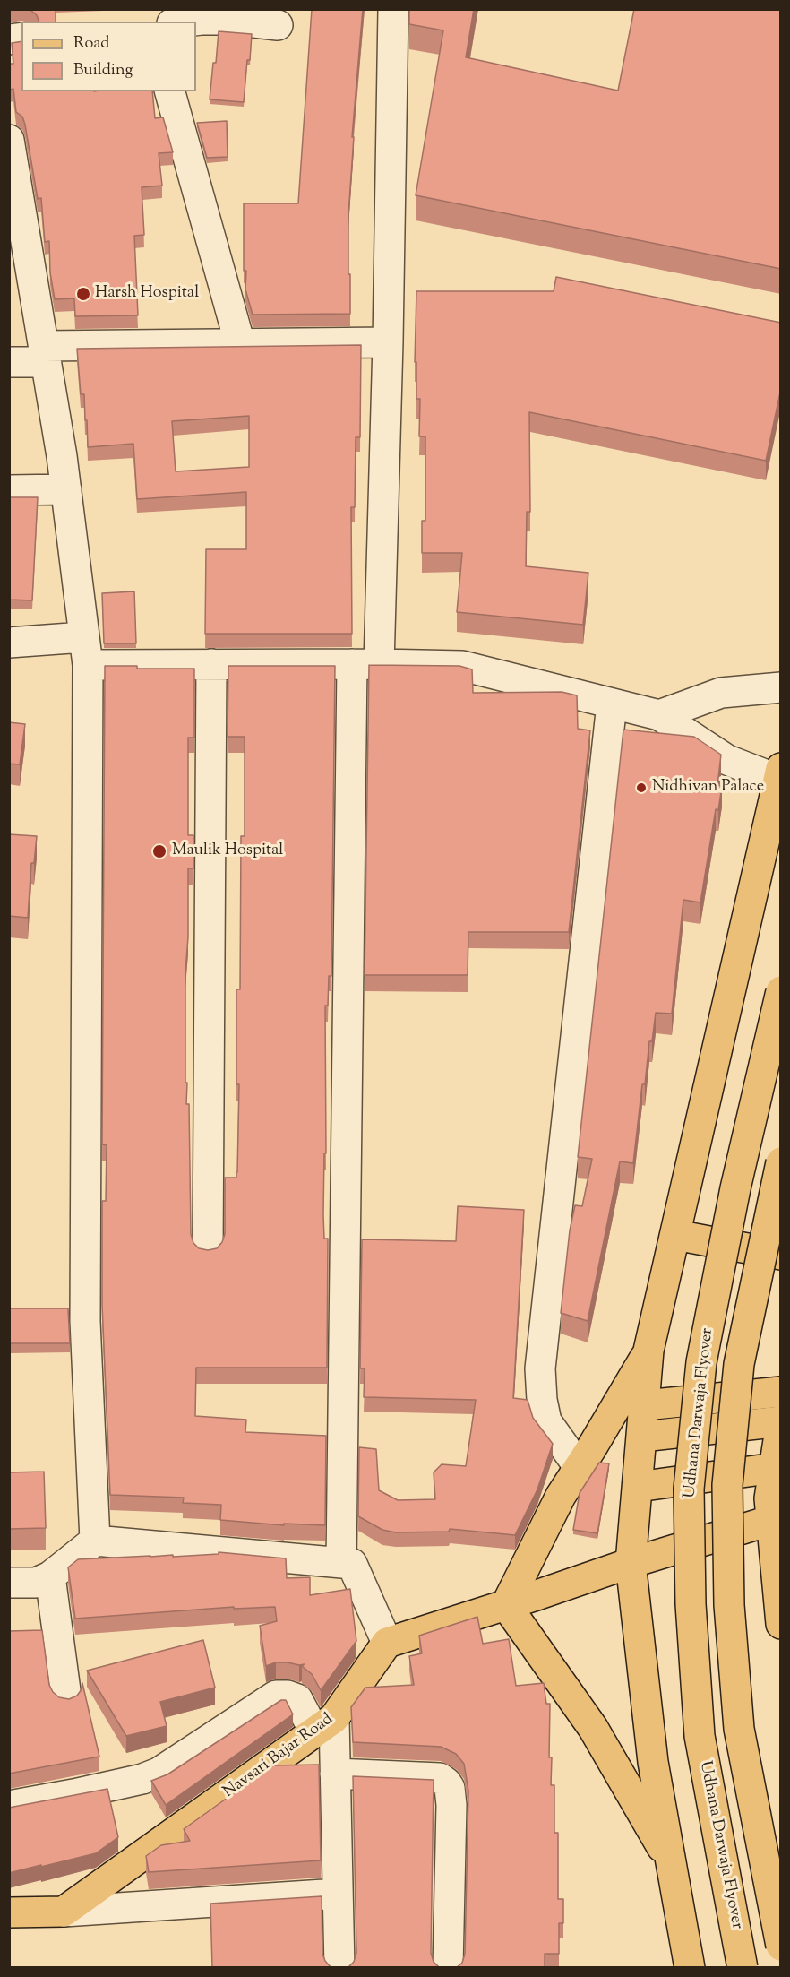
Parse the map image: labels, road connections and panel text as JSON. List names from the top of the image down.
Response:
{
  "streets": {
    "main road": ["Udhana Darwaja Flyover", "Navsari Bajar Road"]
  },
  "places": ["Harsh Hospital", "Nidhivan Palace", "Maulik Hospital"],
  "legend": ["Road", "Building"]
}
